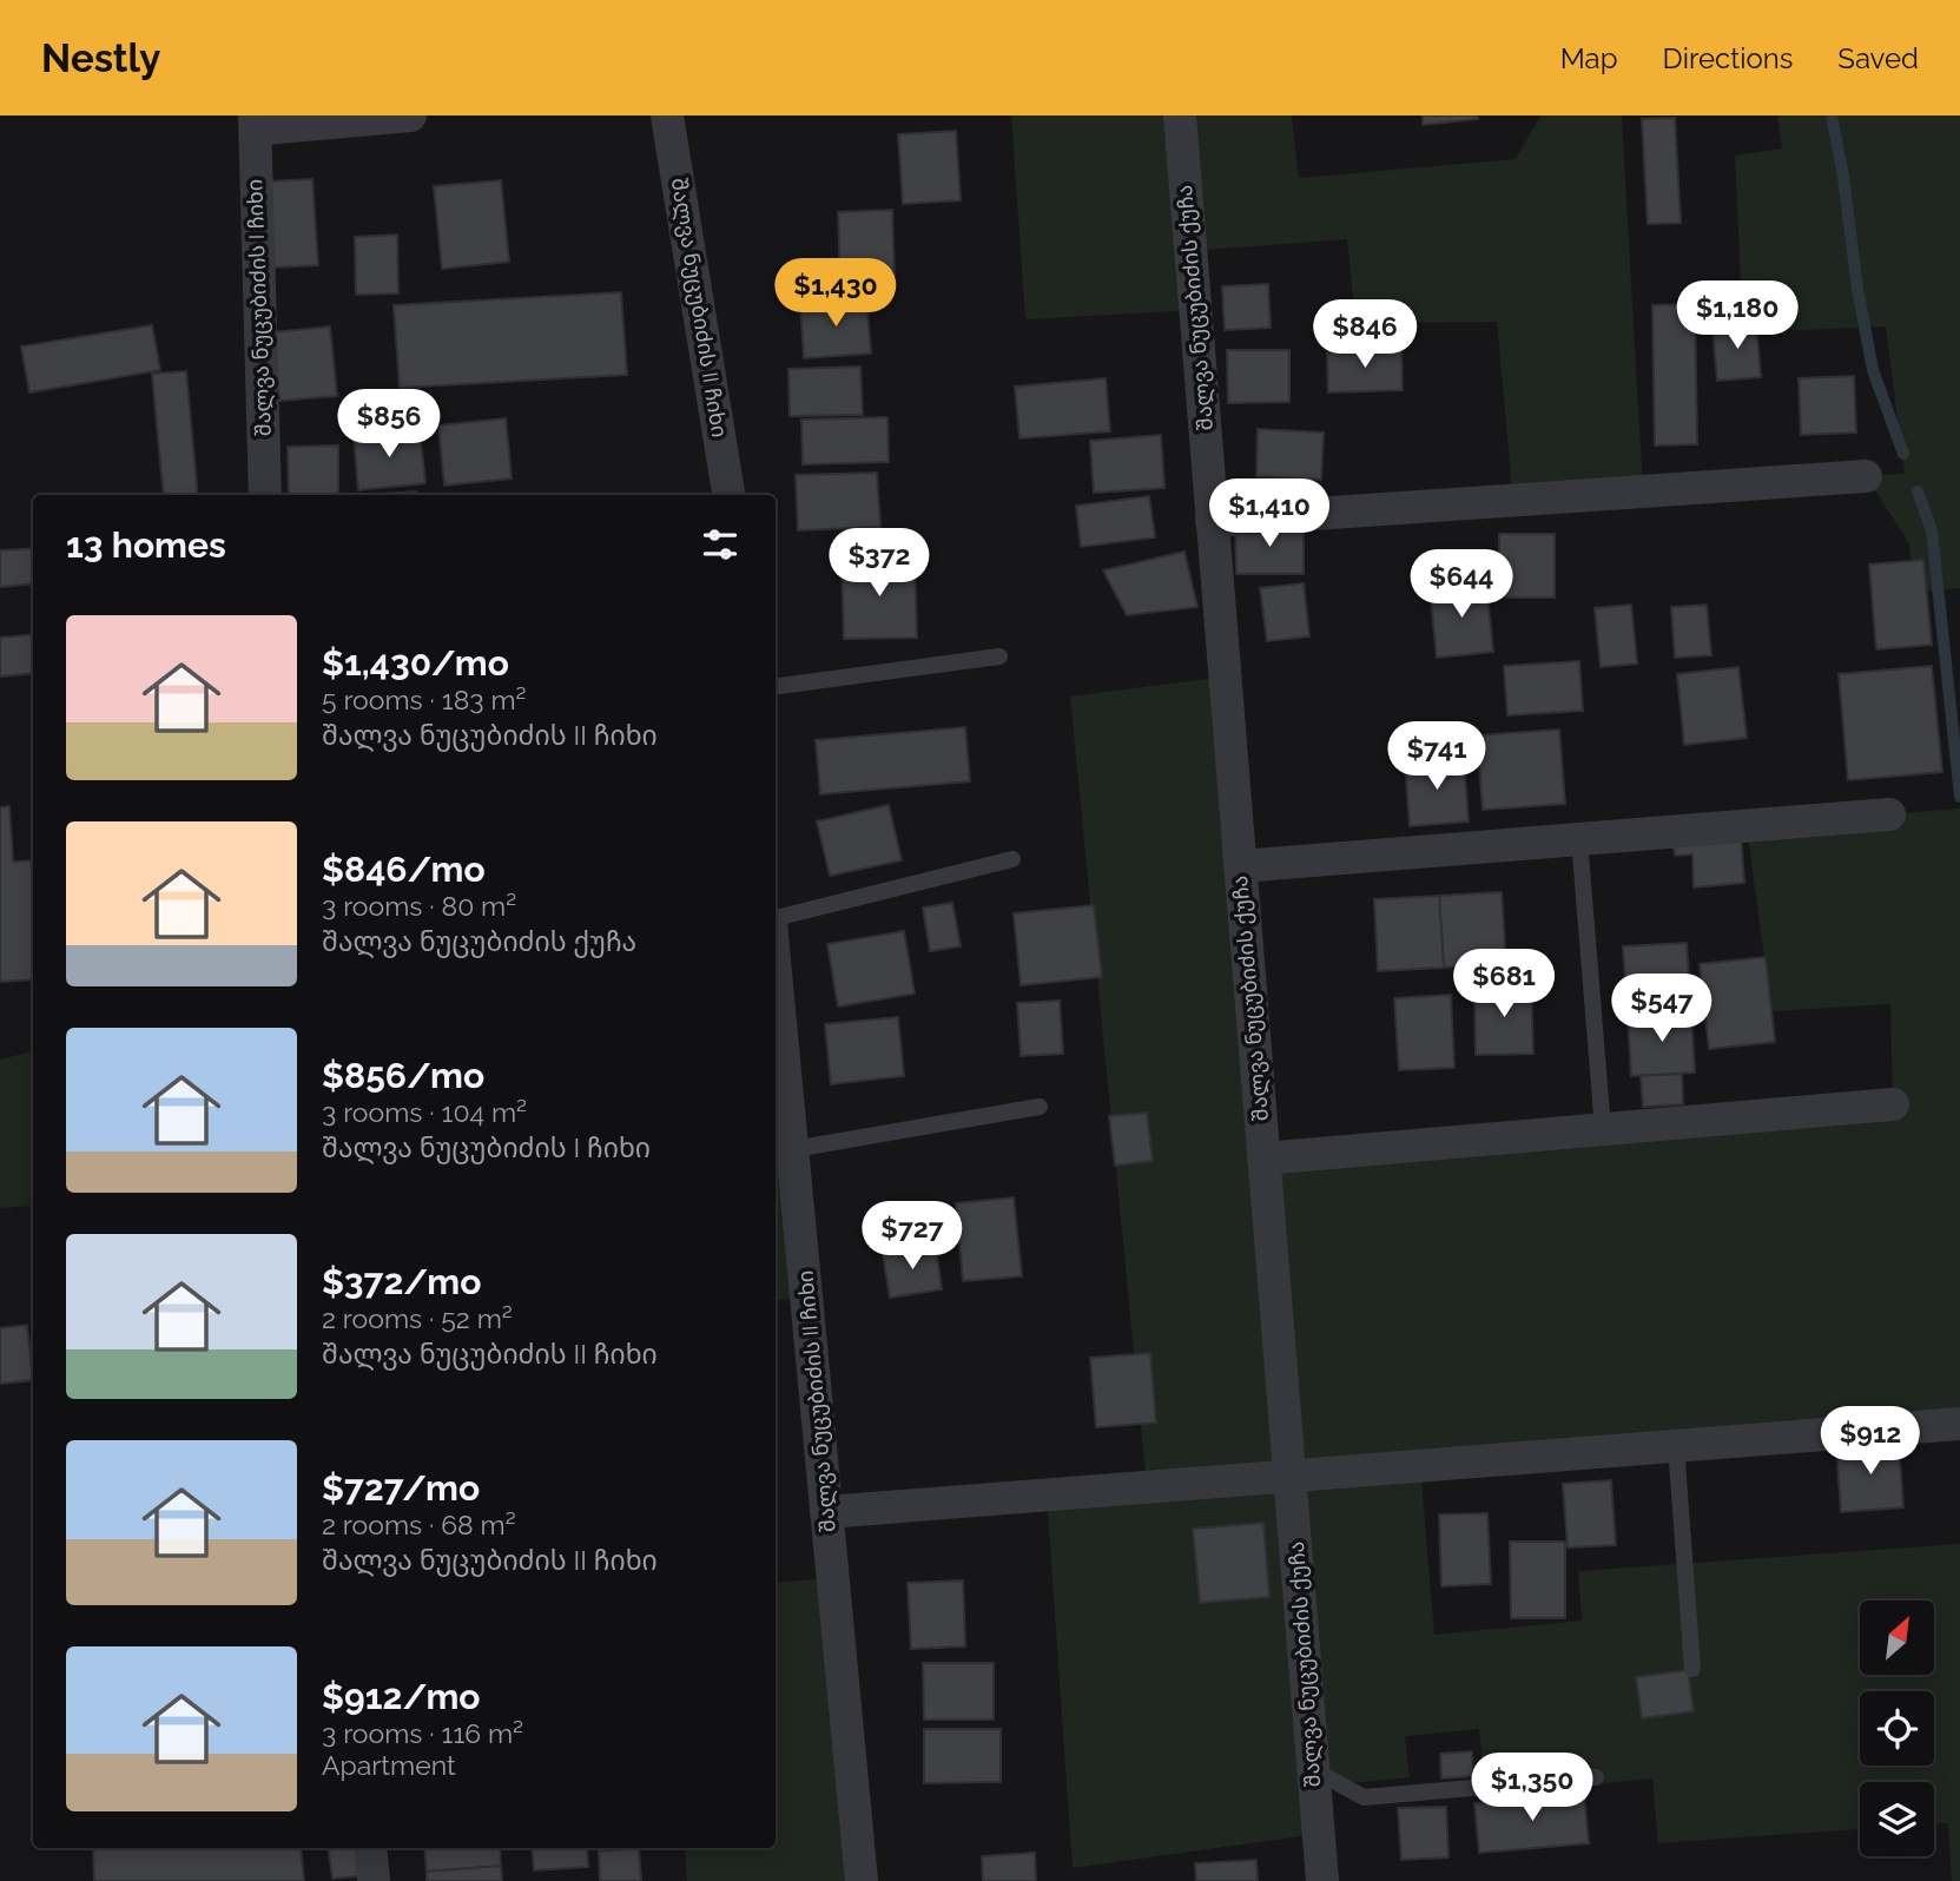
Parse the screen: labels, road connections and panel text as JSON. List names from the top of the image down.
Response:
{
  "streets": {
    "street": ["შალვა ნუცუბიძის I ჩიხი", "შალვა ნუცუბიძის II ჩიხი", "შალვა ნუცუბიძის ქუჩა"]
  },
  "north": "top right",
  "page": {
    "header": "Nestly",
    "nav": ["Map", "Directions", "Saved"],
    "price": [
      "$1,430",
      "$1,180",
      "$846",
      "$856",
      "$1,410",
      "$372",
      "$644",
      "$741",
      "$681",
      "$547",
      "$727",
      "$912",
      "$1,350"
    ],
    "heading": "13 homes",
    "list": [
      {
        "name": "$1,430/mo",
        "note": "5 rooms · 183 m² · შალვა ნუცუბიძის II ჩიხი"
      },
      {
        "name": "$846/mo",
        "note": "3 rooms · 80 m² · შალვა ნუცუბიძის ქუჩა"
      },
      {
        "name": "$856/mo",
        "note": "3 rooms · 104 m² · შალვა ნუცუბიძის I ჩიხი"
      },
      {
        "name": "$372/mo",
        "note": "2 rooms · 52 m² · შალვა ნუცუბიძის II ჩიხი"
      },
      {
        "name": "$727/mo",
        "note": "2 rooms · 68 m² · შალვა ნუცუბიძის II ჩიხი"
      },
      {
        "name": "$912/mo",
        "note": "3 rooms · 116 m² · Apartment"
      }
    ]
  }
}
